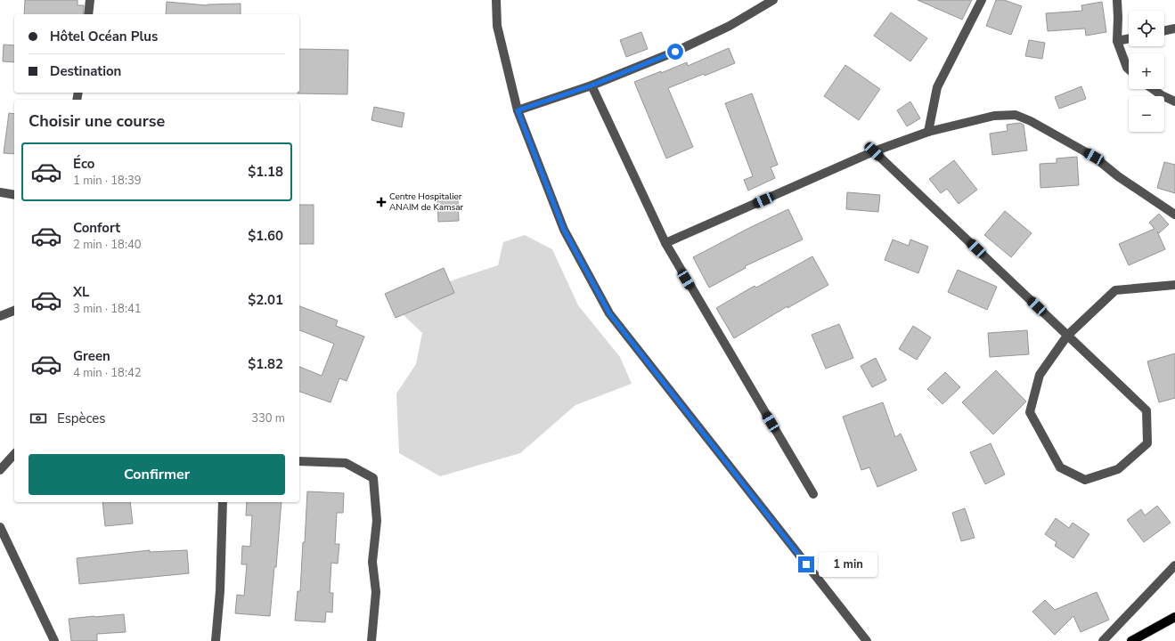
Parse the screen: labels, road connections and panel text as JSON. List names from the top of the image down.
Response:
{
  "places": {
    "health": ["Centre Hospitalier ANAIM de Kamsar"]
  },
  "page": {
    "map_buttons": ["+", "−"],
    "banner": ["Hôtel Océan Plus", "Destination"],
    "heading": "Choisir une course",
    "list": [
      {
        "name": "Éco",
        "note": "1 min · 18:39",
        "value": "$1.18"
      },
      {
        "name": "Confort",
        "note": "2 min · 18:40",
        "value": "$1.60"
      },
      {
        "name": "XL",
        "note": "3 min · 18:41",
        "value": "$2.01"
      },
      {
        "name": "Green",
        "note": "4 min · 18:42",
        "value": "$1.82"
      }
    ],
    "pay": ["Espèces", "330 m"],
    "buttons": "Confirmer",
    "bubble": "1 min"
  }
}
